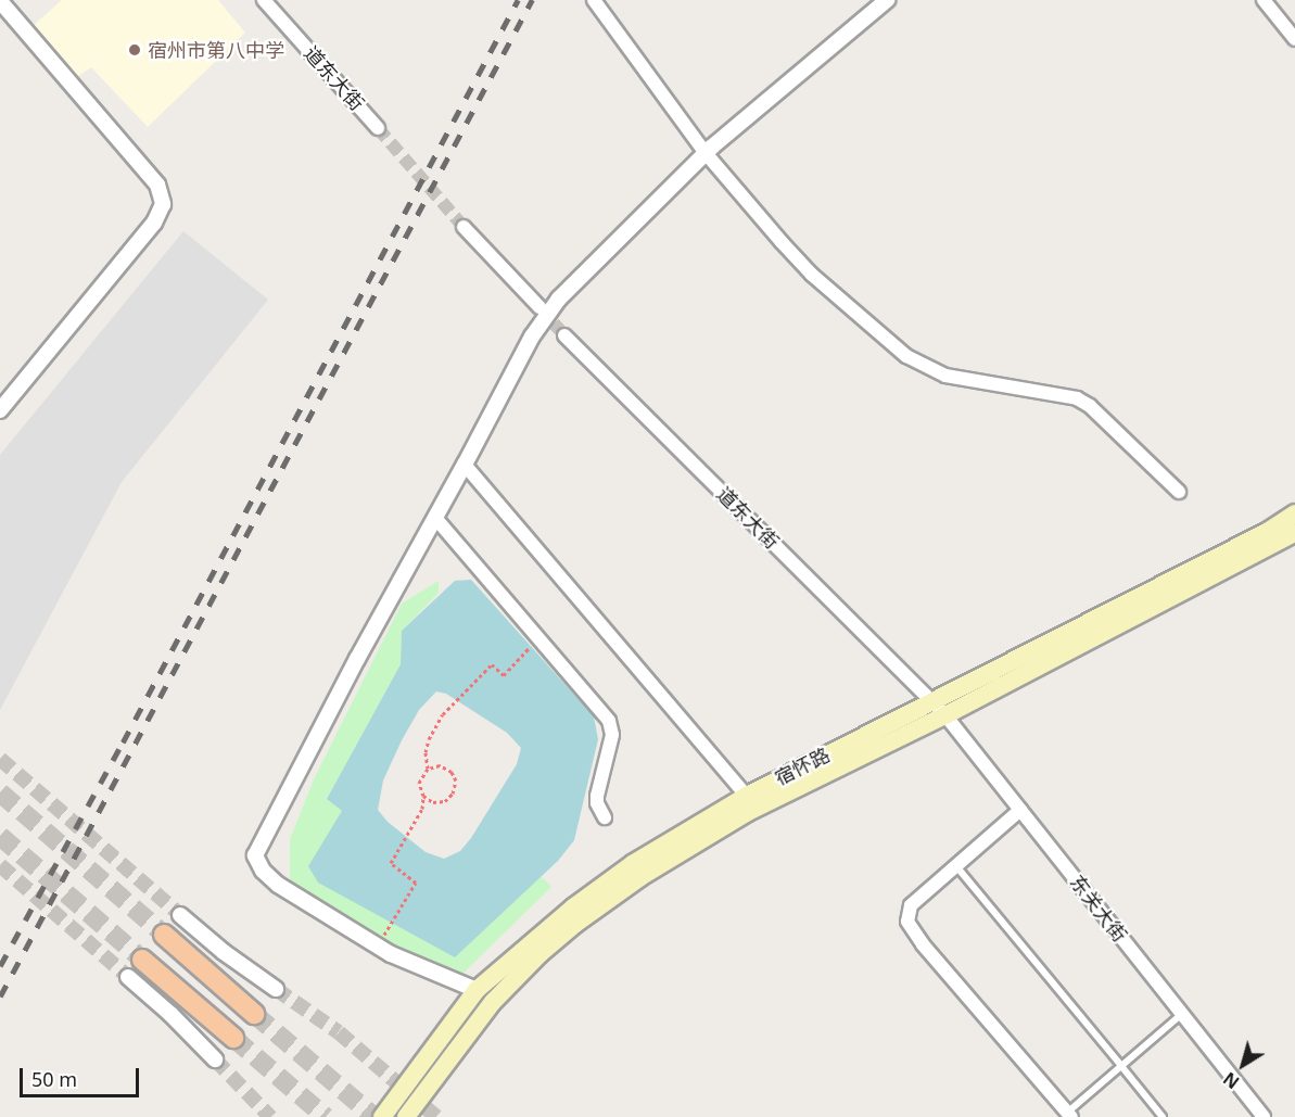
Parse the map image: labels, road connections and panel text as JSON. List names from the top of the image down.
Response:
{
  "streets": {
    "main road": ["宿怀路"],
    "street": ["道东大街", "东关大街"]
  },
  "crossings": [
    ["道东大街", "宿怀路"],
    ["道东大街", "东关大街"],
    ["宿怀路", "东关大街"]
  ],
  "places": ["宿州市第八中学"],
  "scale_bar": "50 m",
  "north": "bottom left"
}
